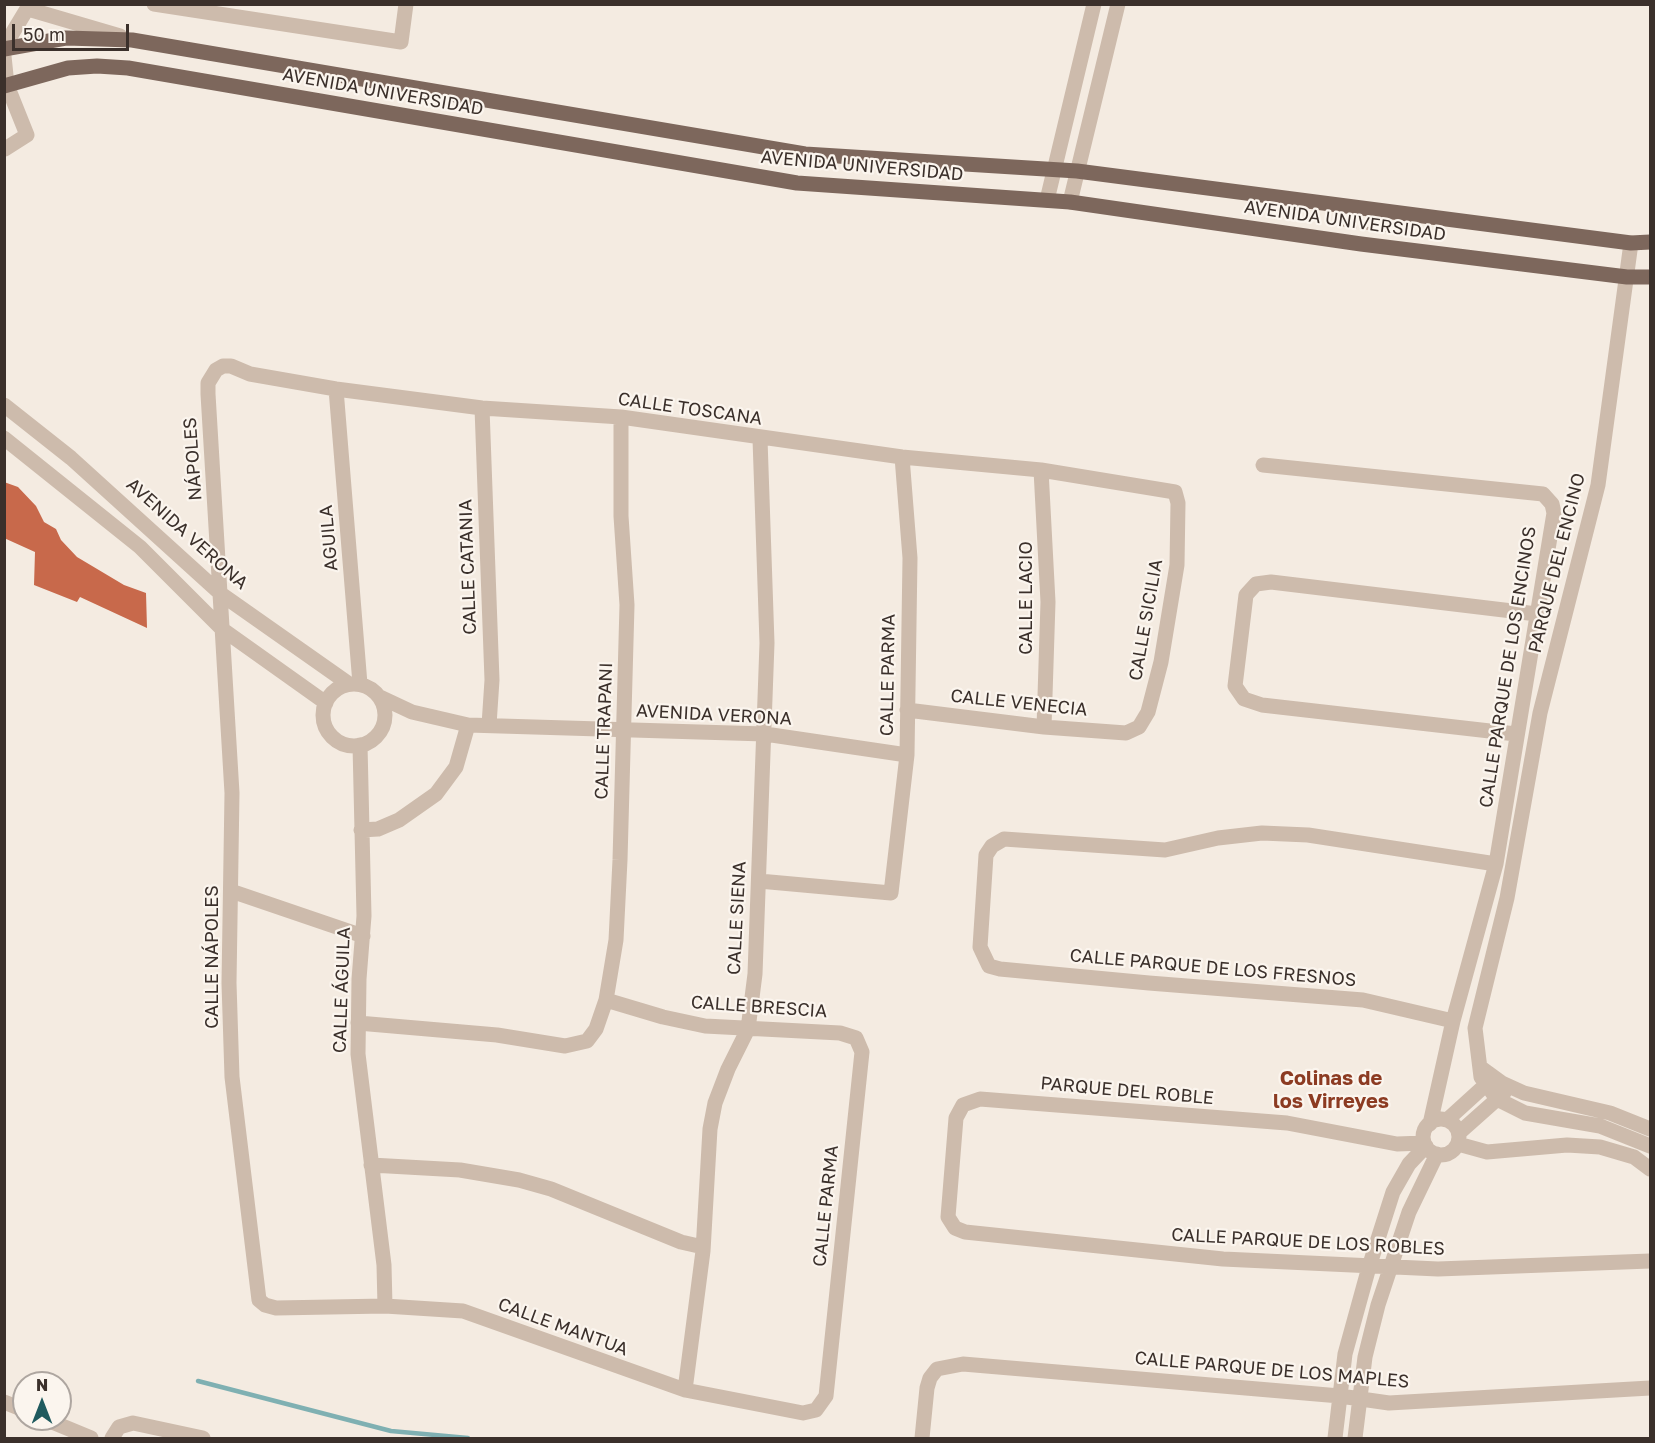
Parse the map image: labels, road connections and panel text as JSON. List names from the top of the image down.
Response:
{
  "streets": {
    "main road": ["AVENIDA UNIVERSIDAD"],
    "street": [
      "CALLE TOSCANA",
      "NÁPOLES",
      "AVENIDA VERONA",
      "AGUILA",
      "PARQUE DEL ENCINO",
      "CALLE CATANIA",
      "CALLE LACIO",
      "CALLE SICILIA",
      "CALLE PARQUE DE LOS ENCINOS",
      "CALLE PARMA",
      "CALLE VENECIA",
      "CALLE TRAPANI",
      "CALLE SIENA",
      "CALLE NÁPOLES",
      "CALLE PARQUE DE LOS FRESNOS",
      "CALLE ÁGUILA",
      "CALLE BRESCIA",
      "PARQUE DEL ROBLE",
      "CALLE PARQUE DE LOS ROBLES",
      "CALLE MANTUA",
      "CALLE PARQUE DE LOS MAPLES"
    ]
  },
  "crossings": [
    ["AVENIDA UNIVERSIDAD", "PARQUE DEL ENCINO"],
    ["CALLE TOSCANA", "NÁPOLES"],
    ["CALLE TOSCANA", "AGUILA"],
    ["CALLE TOSCANA", "CALLE CATANIA"],
    ["CALLE TOSCANA", "CALLE LACIO"],
    ["CALLE TOSCANA", "CALLE SICILIA"],
    ["CALLE TOSCANA", "CALLE PARMA"],
    ["CALLE TOSCANA", "CALLE TRAPANI"],
    ["CALLE TOSCANA", "CALLE SIENA"],
    ["NÁPOLES", "AVENIDA VERONA"],
    ["NÁPOLES", "CALLE NÁPOLES"],
    ["AVENIDA VERONA", "AGUILA"],
    ["AVENIDA VERONA", "CALLE CATANIA"],
    ["AVENIDA VERONA", "CALLE PARMA"],
    ["AVENIDA VERONA", "CALLE TRAPANI"],
    ["AVENIDA VERONA", "CALLE SIENA"],
    ["AVENIDA VERONA", "CALLE NÁPOLES"],
    ["AVENIDA VERONA", "CALLE ÁGUILA"],
    ["AGUILA", "CALLE ÁGUILA"],
    ["CALLE LACIO", "CALLE VENECIA"],
    ["CALLE SICILIA", "CALLE VENECIA"],
    ["CALLE PARQUE DE LOS ENCINOS", "CALLE PARQUE DE LOS FRESNOS"],
    ["CALLE PARQUE DE LOS ENCINOS", "PARQUE DEL ROBLE"],
    ["CALLE PARMA", "CALLE VENECIA"],
    ["CALLE PARMA", "CALLE SIENA"],
    ["CALLE PARMA", "CALLE BRESCIA"],
    ["CALLE PARMA", "CALLE MANTUA"],
    ["CALLE TRAPANI", "CALLE ÁGUILA"],
    ["CALLE TRAPANI", "CALLE BRESCIA"],
    ["CALLE SIENA", "CALLE BRESCIA"],
    ["CALLE SIENA", "CALLE MANTUA"],
    ["CALLE NÁPOLES", "CALLE MANTUA"],
    ["CALLE ÁGUILA", "CALLE MANTUA"],
    ["PARQUE DEL ROBLE", "CALLE PARQUE DE LOS ROBLES"]
  ],
  "districts": ["Colinas de los Virreyes"],
  "scale_bar": "50 m",
  "north": "top"
}
